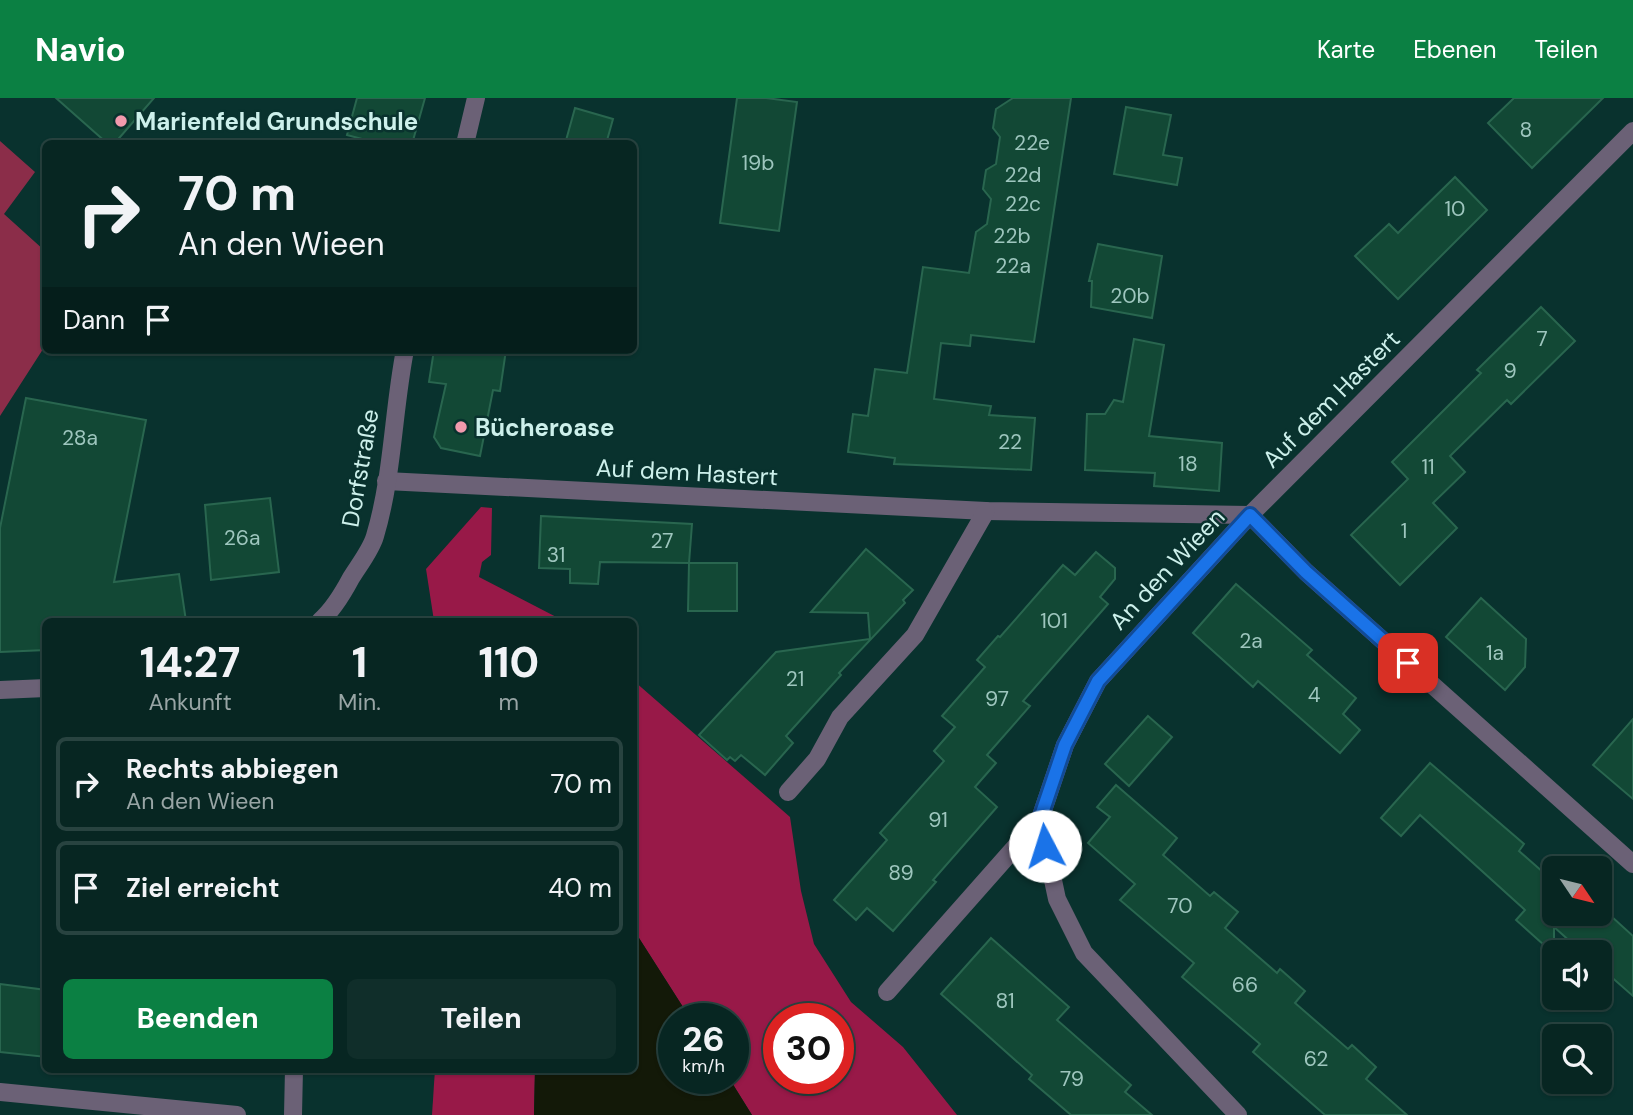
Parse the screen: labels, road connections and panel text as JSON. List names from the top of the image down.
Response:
{
  "streets": {
    "street": ["Auf dem Hastert", "Dorfstraße", "An den Wieen"]
  },
  "crossings": [
    ["Auf dem Hastert", "Dorfstraße"],
    ["Auf dem Hastert", "An den Wieen"]
  ],
  "places": ["Marienfeld Grundschule", "Bücheroase"],
  "house_numbers": [
    "8",
    "22e",
    "19b",
    "22d",
    "22c",
    "10",
    "22b",
    "22a",
    "20b",
    "7",
    "9",
    "28a",
    "22",
    "18",
    "11",
    "1",
    "26a",
    "27",
    "31",
    "101",
    "2a",
    "1a",
    "21",
    "4",
    "97",
    "91",
    "89",
    "70",
    "66",
    "81",
    "62",
    "79"
  ],
  "north": "bottom right",
  "page": {
    "header": "Navio",
    "nav": ["Karte", "Ebenen", "Teilen"],
    "turn": ["70 m", "An den Wieen"],
    "then": "Dann",
    "eta": [
      "14:27",
      "Ankunft",
      "1",
      "Min.",
      "110",
      "m"
    ],
    "list": [
      {
        "name": "Rechts abbiegen",
        "note": "An den Wieen",
        "value": "70 m"
      },
      {
        "name": "Ziel erreicht",
        "value": "40 m"
      }
    ],
    "buttons": ["Beenden", "Teilen"],
    "speed": "26 km/h",
    "limit": "30"
  }
}
